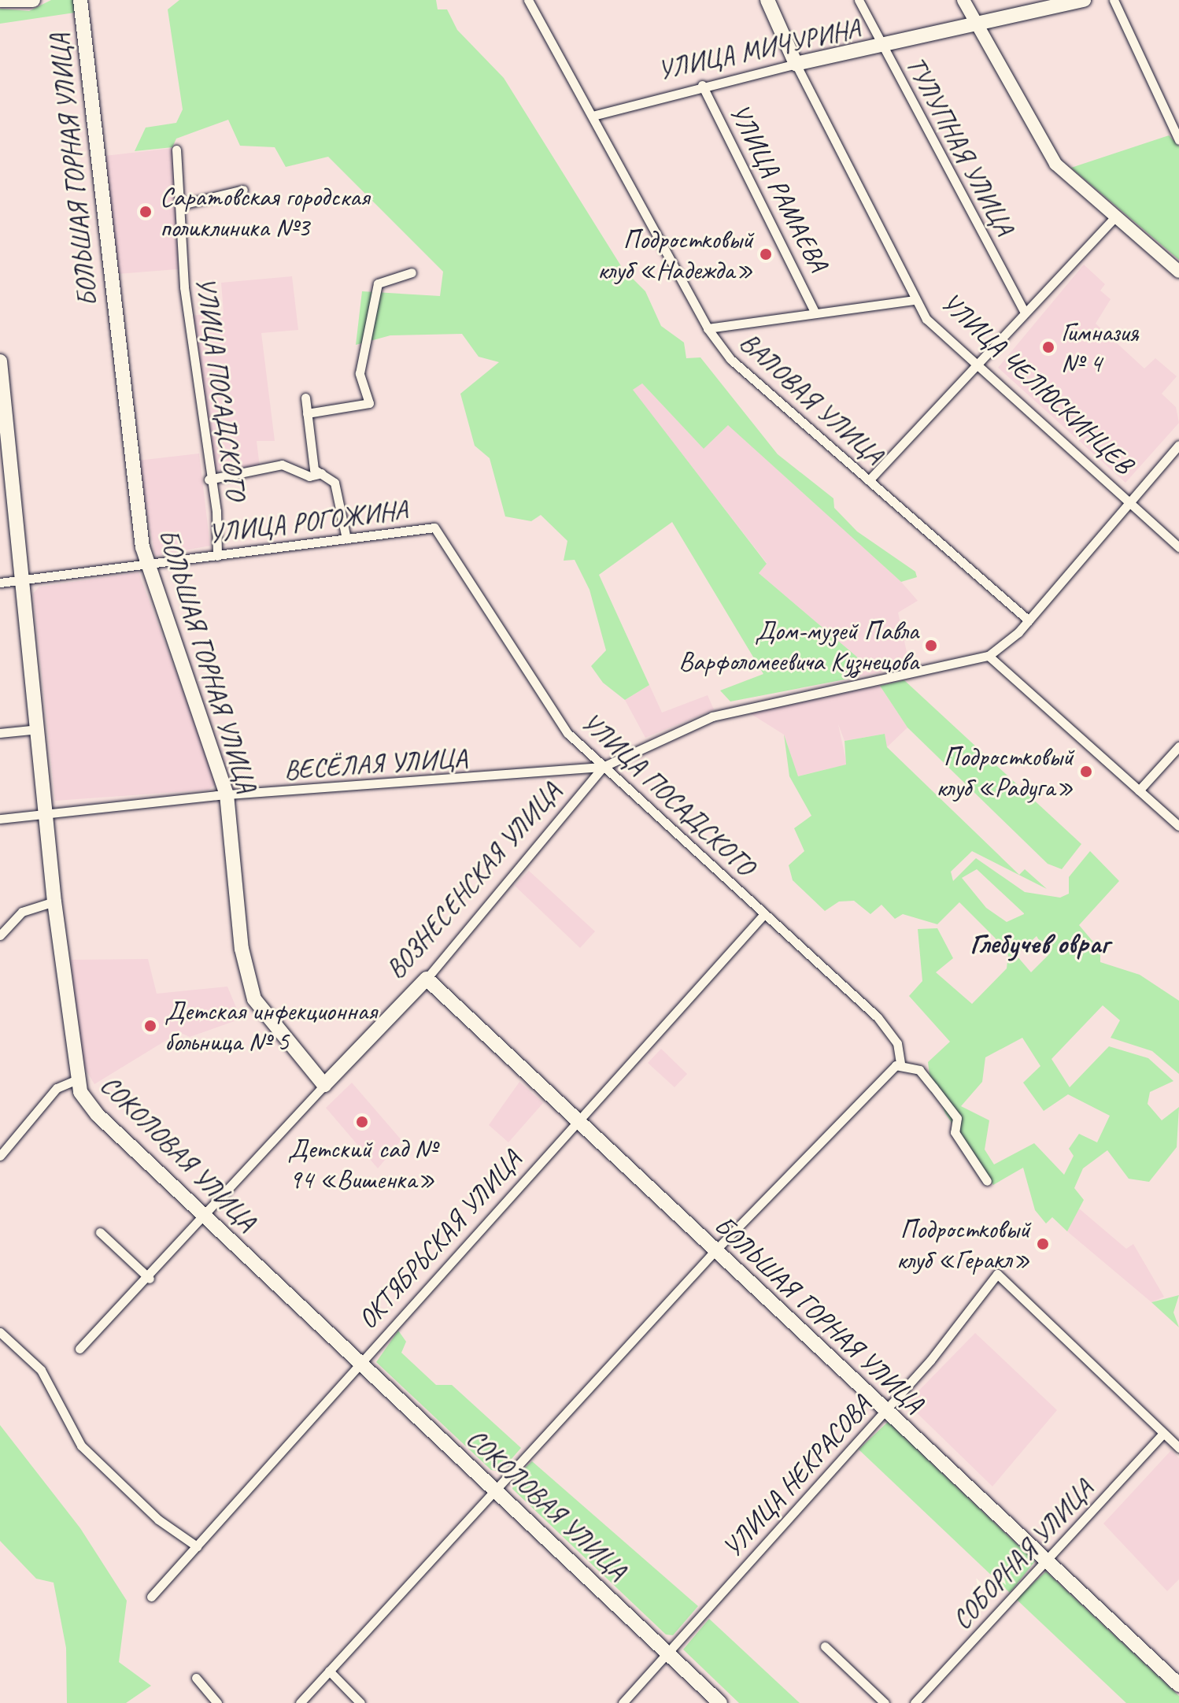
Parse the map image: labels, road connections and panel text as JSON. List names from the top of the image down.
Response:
{
  "streets": {
    "main road": [
      "УЛИЦА МИЧУРИНА",
      "БОЛЬШАЯ ГОРНАЯ УЛИЦА",
      "УЛИЦА ЧЕЛЮСКИНЦЕВ",
      "ВОЗНЕСЕНСКАЯ УЛИЦА",
      "СОКОЛОВАЯ УЛИЦА"
    ],
    "street": [
      "ТУЛУПНАЯ УЛИЦА",
      "УЛИЦА РАМАЕВА",
      "УЛИЦА ПОСАДСКОГО",
      "ВАЛОВАЯ УЛИЦА",
      "УЛИЦА РОГОЖИНА",
      "ВЕСЁЛАЯ УЛИЦА",
      "ОКТЯБРЬСКАЯ УЛИЦА",
      "УЛИЦА НЕКРАСОВА",
      "СОБОРНАЯ УЛИЦА"
    ]
  },
  "crossings": [
    ["УЛИЦА МИЧУРИНА", "ТУЛУПНАЯ УЛИЦА"],
    ["УЛИЦА МИЧУРИНА", "УЛИЦА РАМАЕВА"],
    ["УЛИЦА МИЧУРИНА", "УЛИЦА ЧЕЛЮСКИНЦЕВ"],
    ["УЛИЦА МИЧУРИНА", "ВАЛОВАЯ УЛИЦА"],
    ["БОЛЬШАЯ ГОРНАЯ УЛИЦА", "УЛИЦА РОГОЖИНА"],
    ["БОЛЬШАЯ ГОРНАЯ УЛИЦА", "ВЕСЁЛАЯ УЛИЦА"],
    ["БОЛЬШАЯ ГОРНАЯ УЛИЦА", "ВОЗНЕСЕНСКАЯ УЛИЦА"],
    ["БОЛЬШАЯ ГОРНАЯ УЛИЦА", "ОКТЯБРЬСКАЯ УЛИЦА"],
    ["БОЛЬШАЯ ГОРНАЯ УЛИЦА", "УЛИЦА НЕКРАСОВА"],
    ["БОЛЬШАЯ ГОРНАЯ УЛИЦА", "СОБОРНАЯ УЛИЦА"],
    ["УЛИЦА ПОСАДСКОГО", "УЛИЦА РОГОЖИНА"],
    ["УЛИЦА ПОСАДСКОГО", "ВЕСЁЛАЯ УЛИЦА"],
    ["УЛИЦА ПОСАДСКОГО", "ВОЗНЕСЕНСКАЯ УЛИЦА"],
    ["УЛИЦА ПОСАДСКОГО", "ОКТЯБРЬСКАЯ УЛИЦА"],
    ["УЛИЦА РОГОЖИНА", "СОКОЛОВАЯ УЛИЦА"],
    ["ВЕСЁЛАЯ УЛИЦА", "ВОЗНЕСЕНСКАЯ УЛИЦА"],
    ["ВЕСЁЛАЯ УЛИЦА", "СОКОЛОВАЯ УЛИЦА"],
    ["ВОЗНЕСЕНСКАЯ УЛИЦА", "СОКОЛОВАЯ УЛИЦА"],
    ["СОКОЛОВАЯ УЛИЦА", "ОКТЯБРЬСКАЯ УЛИЦА"],
    ["СОКОЛОВАЯ УЛИЦА", "УЛИЦА НЕКРАСОВА"],
    ["УЛИЦА НЕКРАСОВА", "СОБОРНАЯ УЛИЦА"]
  ],
  "districts": ["Глебучев овраг"],
  "places": [
    "Саратовская городская поликлиника №3",
    "Подростковый клуб «Надежда»",
    "Гимназия № 4",
    "Дом-музей Павла Варфоломеевича Кузнецова",
    "Подростковый клуб «Радуга»",
    "Детская инфекционная больница № 5",
    "Детский сад № 94 «Вишенка»",
    "Подростковый клуб «Геракл»"
  ]
}
